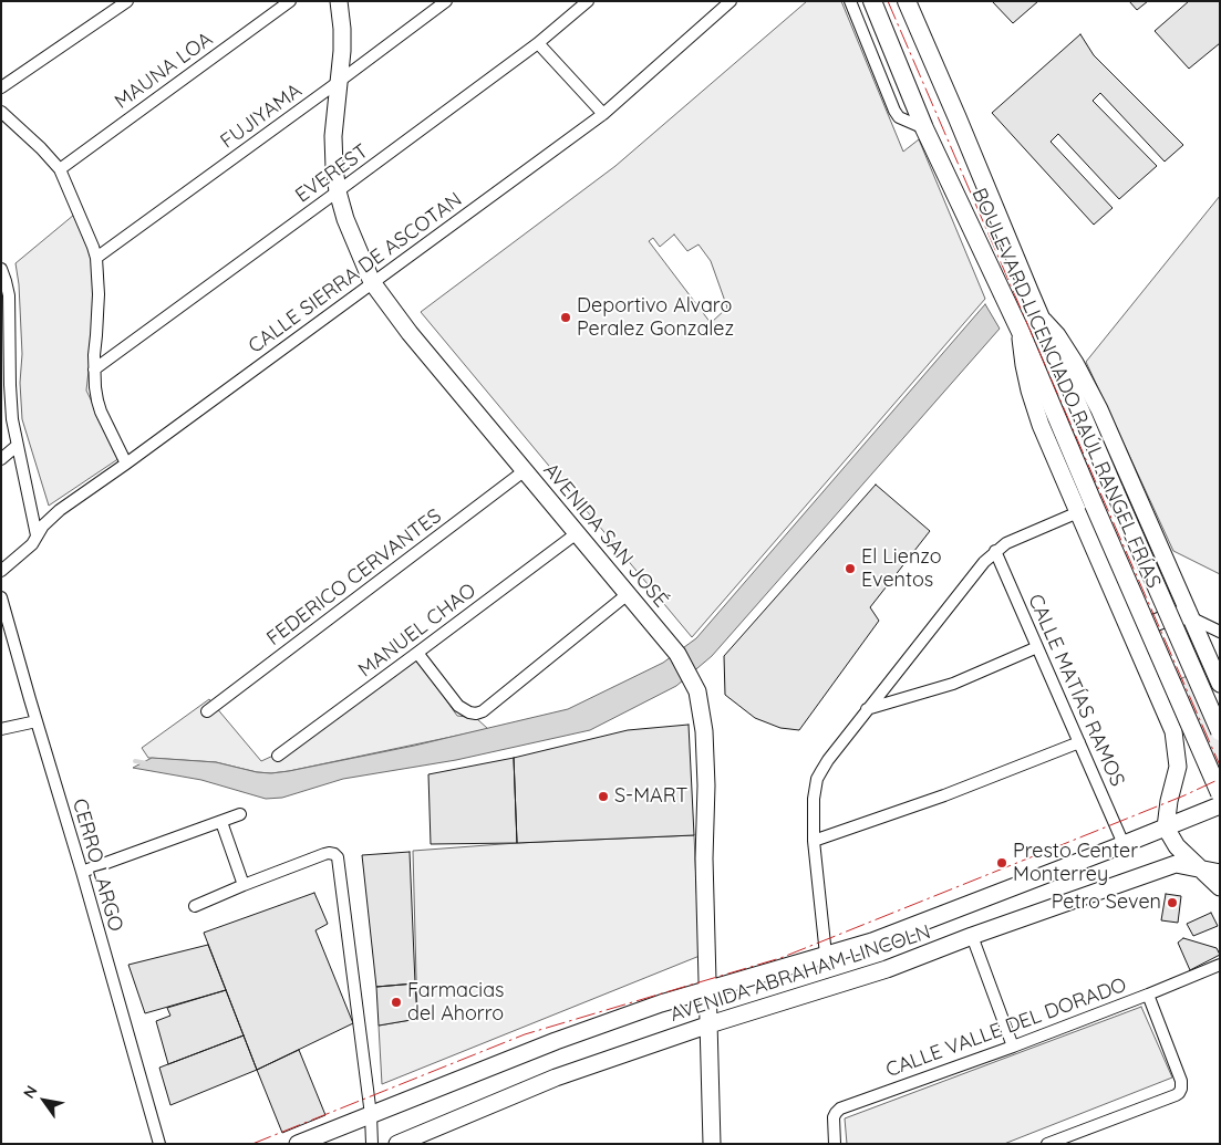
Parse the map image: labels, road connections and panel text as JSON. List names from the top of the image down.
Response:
{
  "streets": {
    "main road": ["BOULEVARD LICENCIADO RAÚL RANGEL FRÍAS", "AVENIDA SAN JOSÉ", "AVENIDA ABRAHAM LINCOLN"],
    "street": [
      "MAUNA LOA",
      "FUJIYAMA",
      "EVEREST",
      "CALLE SIERRA DE ASCOTAN",
      "FEDERICO CERVANTES",
      "MANUEL CHAO",
      "CALLE MATÍAS RAMOS",
      "CERRO LARGO",
      "CALLE VALLE DEL DORADO"
    ]
  },
  "crossings": [
    ["FUJIYAMA", "AVENIDA SAN JOSÉ"],
    ["EVEREST", "AVENIDA SAN JOSÉ"],
    ["CALLE SIERRA DE ASCOTAN", "AVENIDA SAN JOSÉ"],
    ["AVENIDA SAN JOSÉ", "FEDERICO CERVANTES"],
    ["AVENIDA SAN JOSÉ", "MANUEL CHAO"],
    ["AVENIDA SAN JOSÉ", "AVENIDA ABRAHAM LINCOLN"]
  ],
  "places": [
    "Deportivo Alvaro Peralez Gonzalez",
    "El Lienzo Eventos",
    "S-MART",
    "Presto Center Monterrey",
    "Petro Seven",
    "Farmacias del Ahorro"
  ],
  "north": "top left"
}
